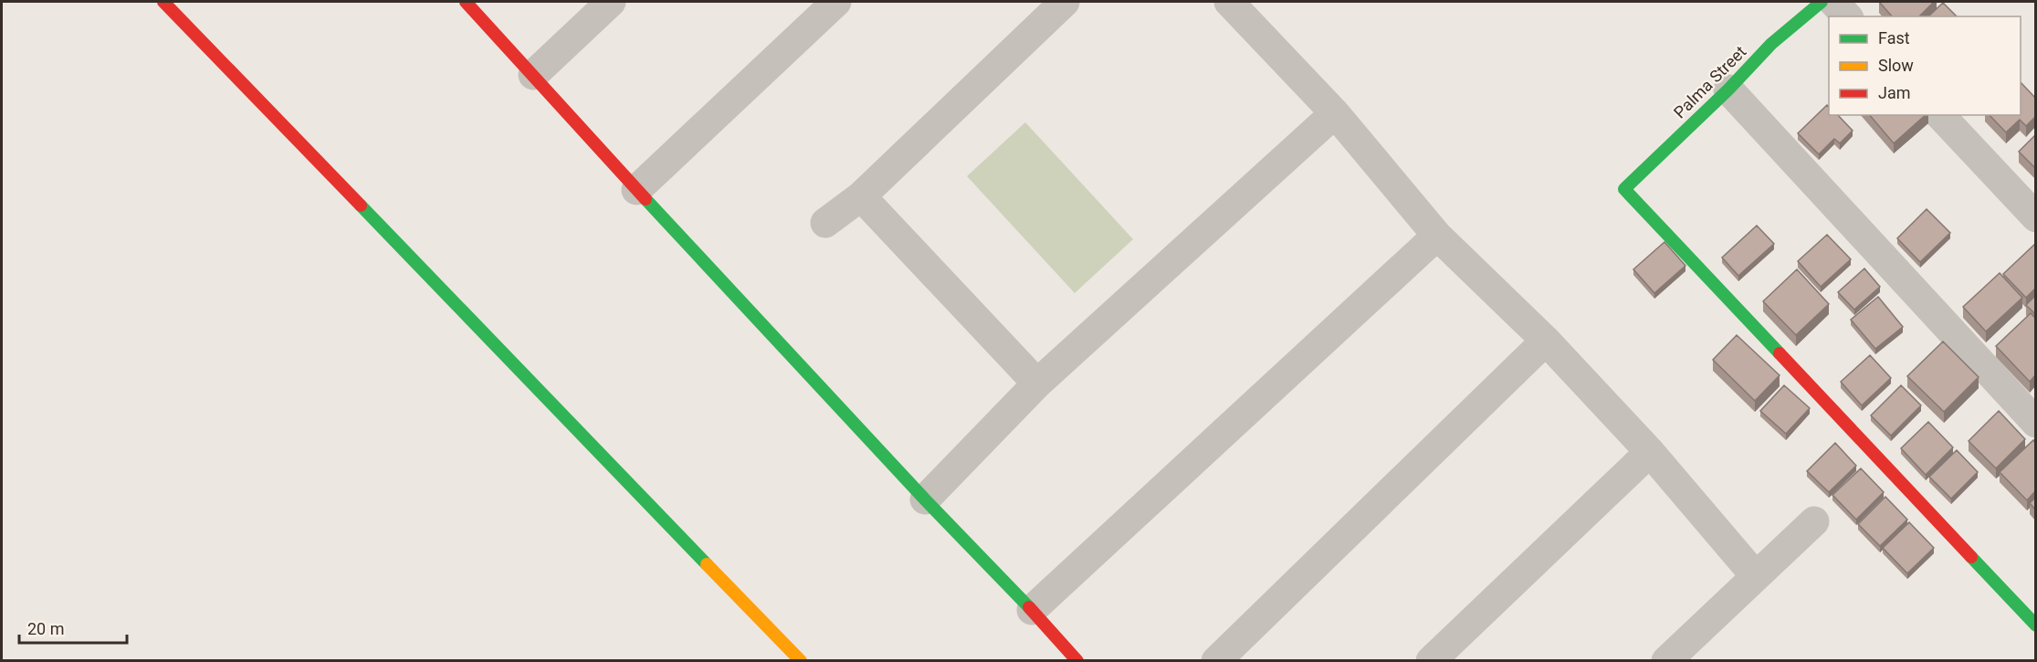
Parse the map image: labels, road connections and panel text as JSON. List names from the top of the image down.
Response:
{
  "streets": {
    "street": ["Palma Street"]
  },
  "legend": ["Fast", "Slow", "Jam"],
  "scale_bar": "20 m"
}
